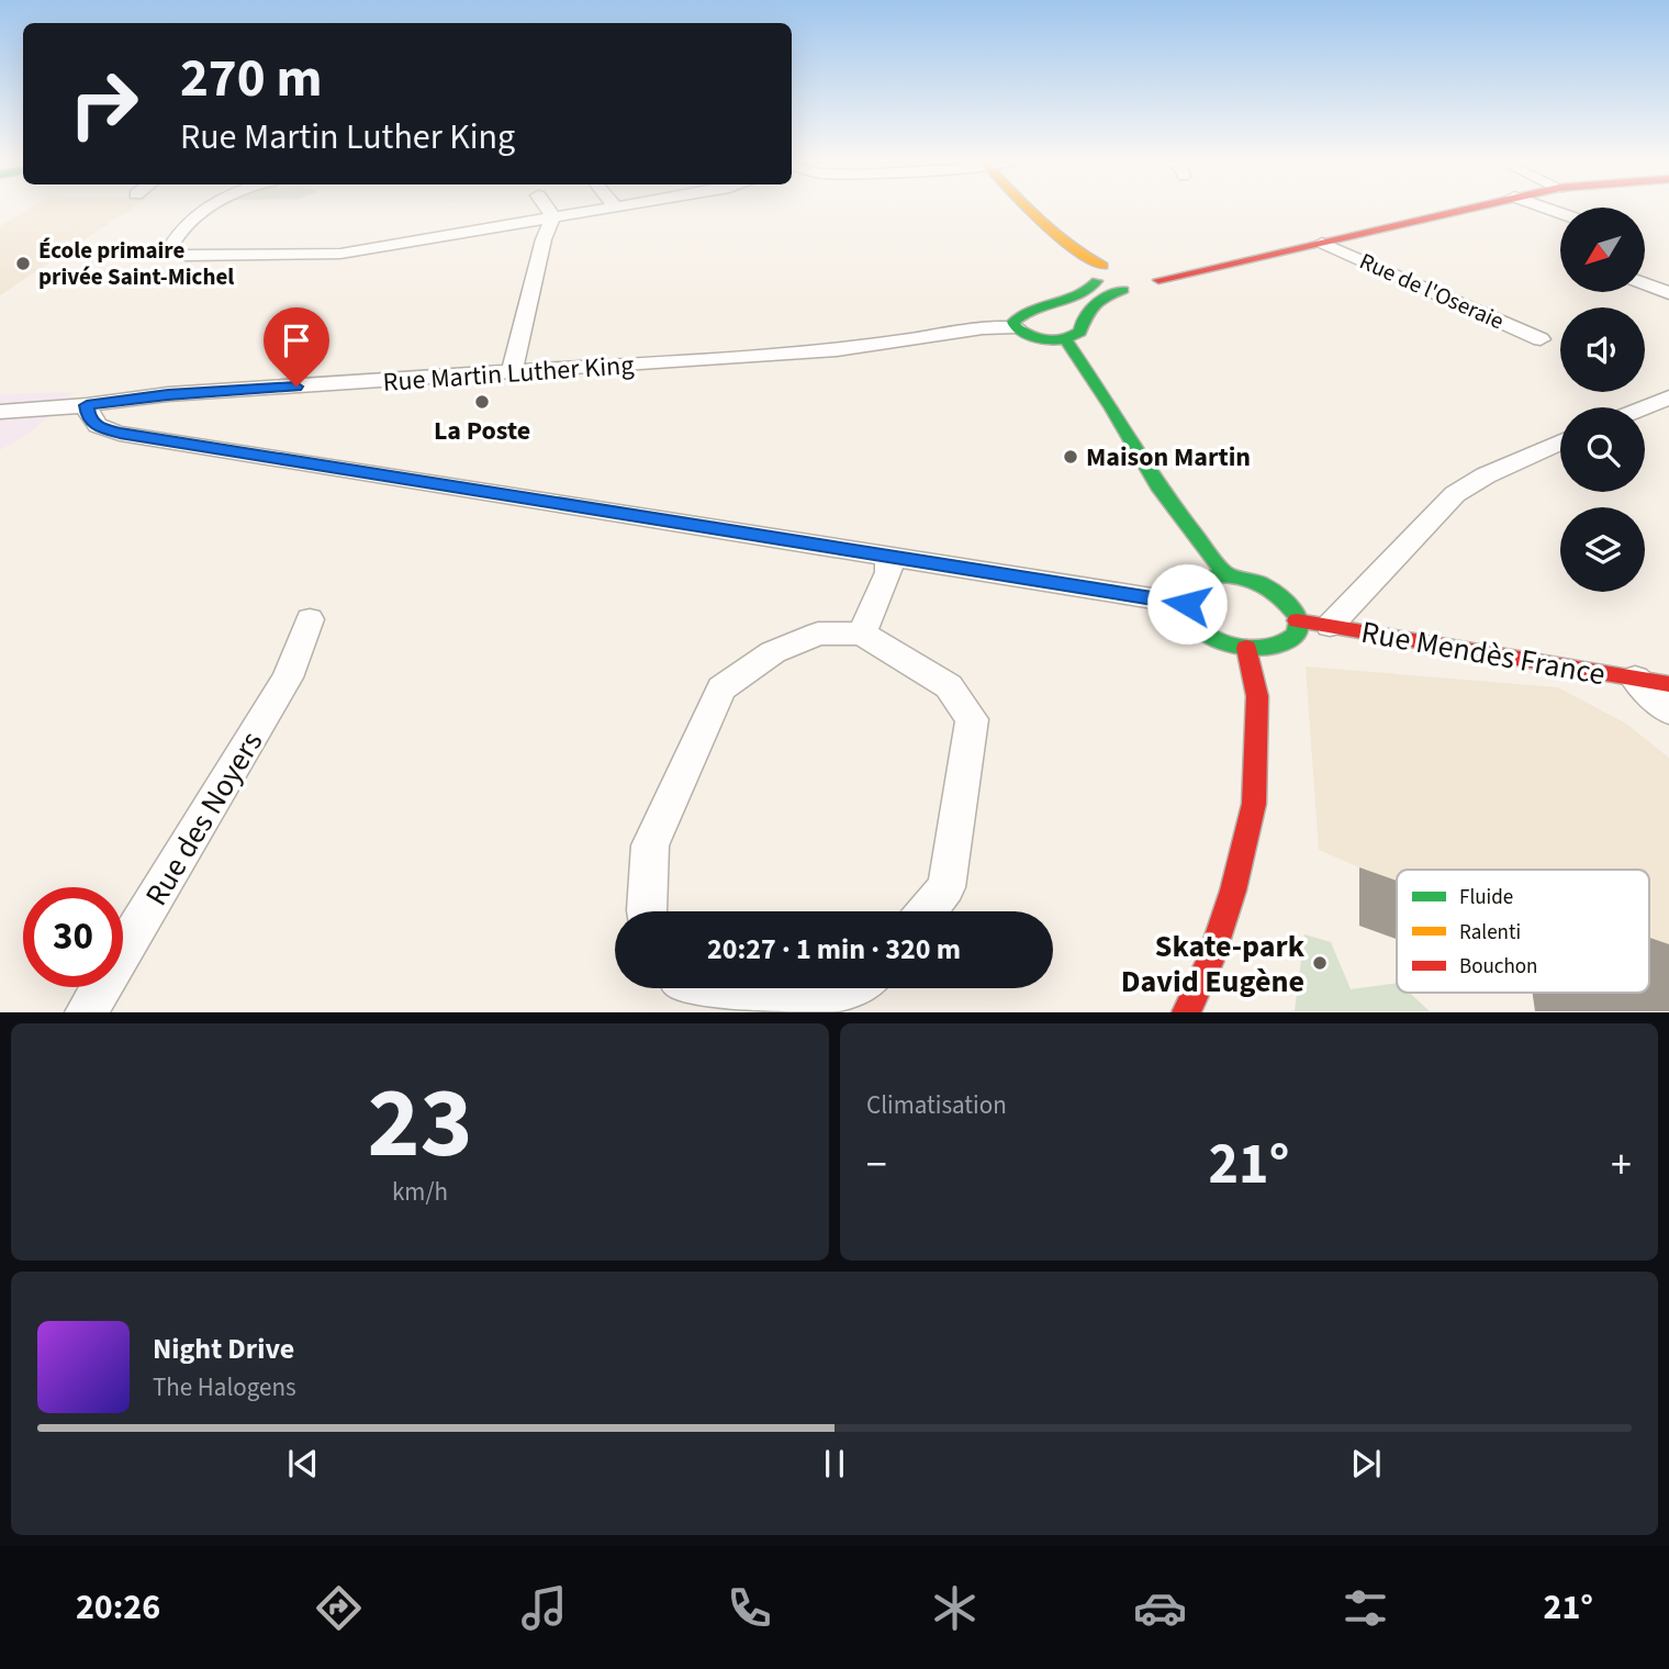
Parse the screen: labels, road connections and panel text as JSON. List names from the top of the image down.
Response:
{
  "streets": {
    "street": [
      "Rue de l'Oseraie",
      "Rue Martin Luther King",
      "Rue Mendès France",
      "Rue des Noyers"
    ]
  },
  "places": [
    "École primaire privée Saint-Michel",
    "La Poste",
    "Maison Martin",
    "Skate-park David Eugène"
  ],
  "legend": ["Fluide", "Ralenti", "Bouchon"],
  "north": "bottom left",
  "page": {
    "turn": ["270 m", "Rue Martin Luther King"],
    "limit": "30",
    "trip": "20:27 · 1 min · 320 m",
    "tile": [
      ["23", "km/h"],
      "Climatisation"
    ],
    "heat": ["−", "21°", "+"],
    "song": ["Night Drive", "The Halogens"],
    "tabs": ["20:26", "21°"]
  }
}
